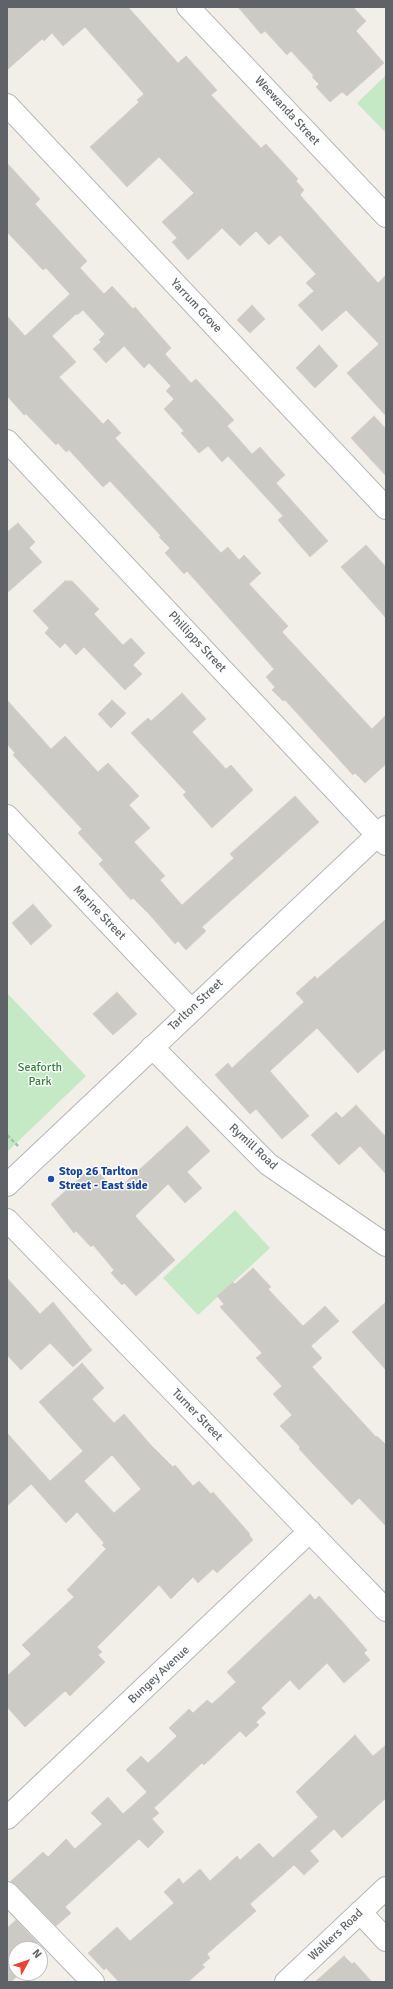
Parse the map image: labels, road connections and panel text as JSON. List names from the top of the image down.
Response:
{
  "streets": {
    "street": [
      "Weewanda Street",
      "Yarrum Grove",
      "Phillipps Street",
      "Marine Street",
      "Tarlton Street",
      "Rymill Road",
      "Turner Street",
      "Bungey Avenue",
      "Walkers Road"
    ]
  },
  "crossings": [
    ["Phillipps Street", "Tarlton Street"],
    ["Marine Street", "Tarlton Street"],
    ["Tarlton Street", "Rymill Road"],
    ["Turner Street", "Bungey Avenue"]
  ],
  "parks": ["Seaforth Park"],
  "places": ["Stop 26 Tarlton Street - East side"],
  "north": "top right"
}
